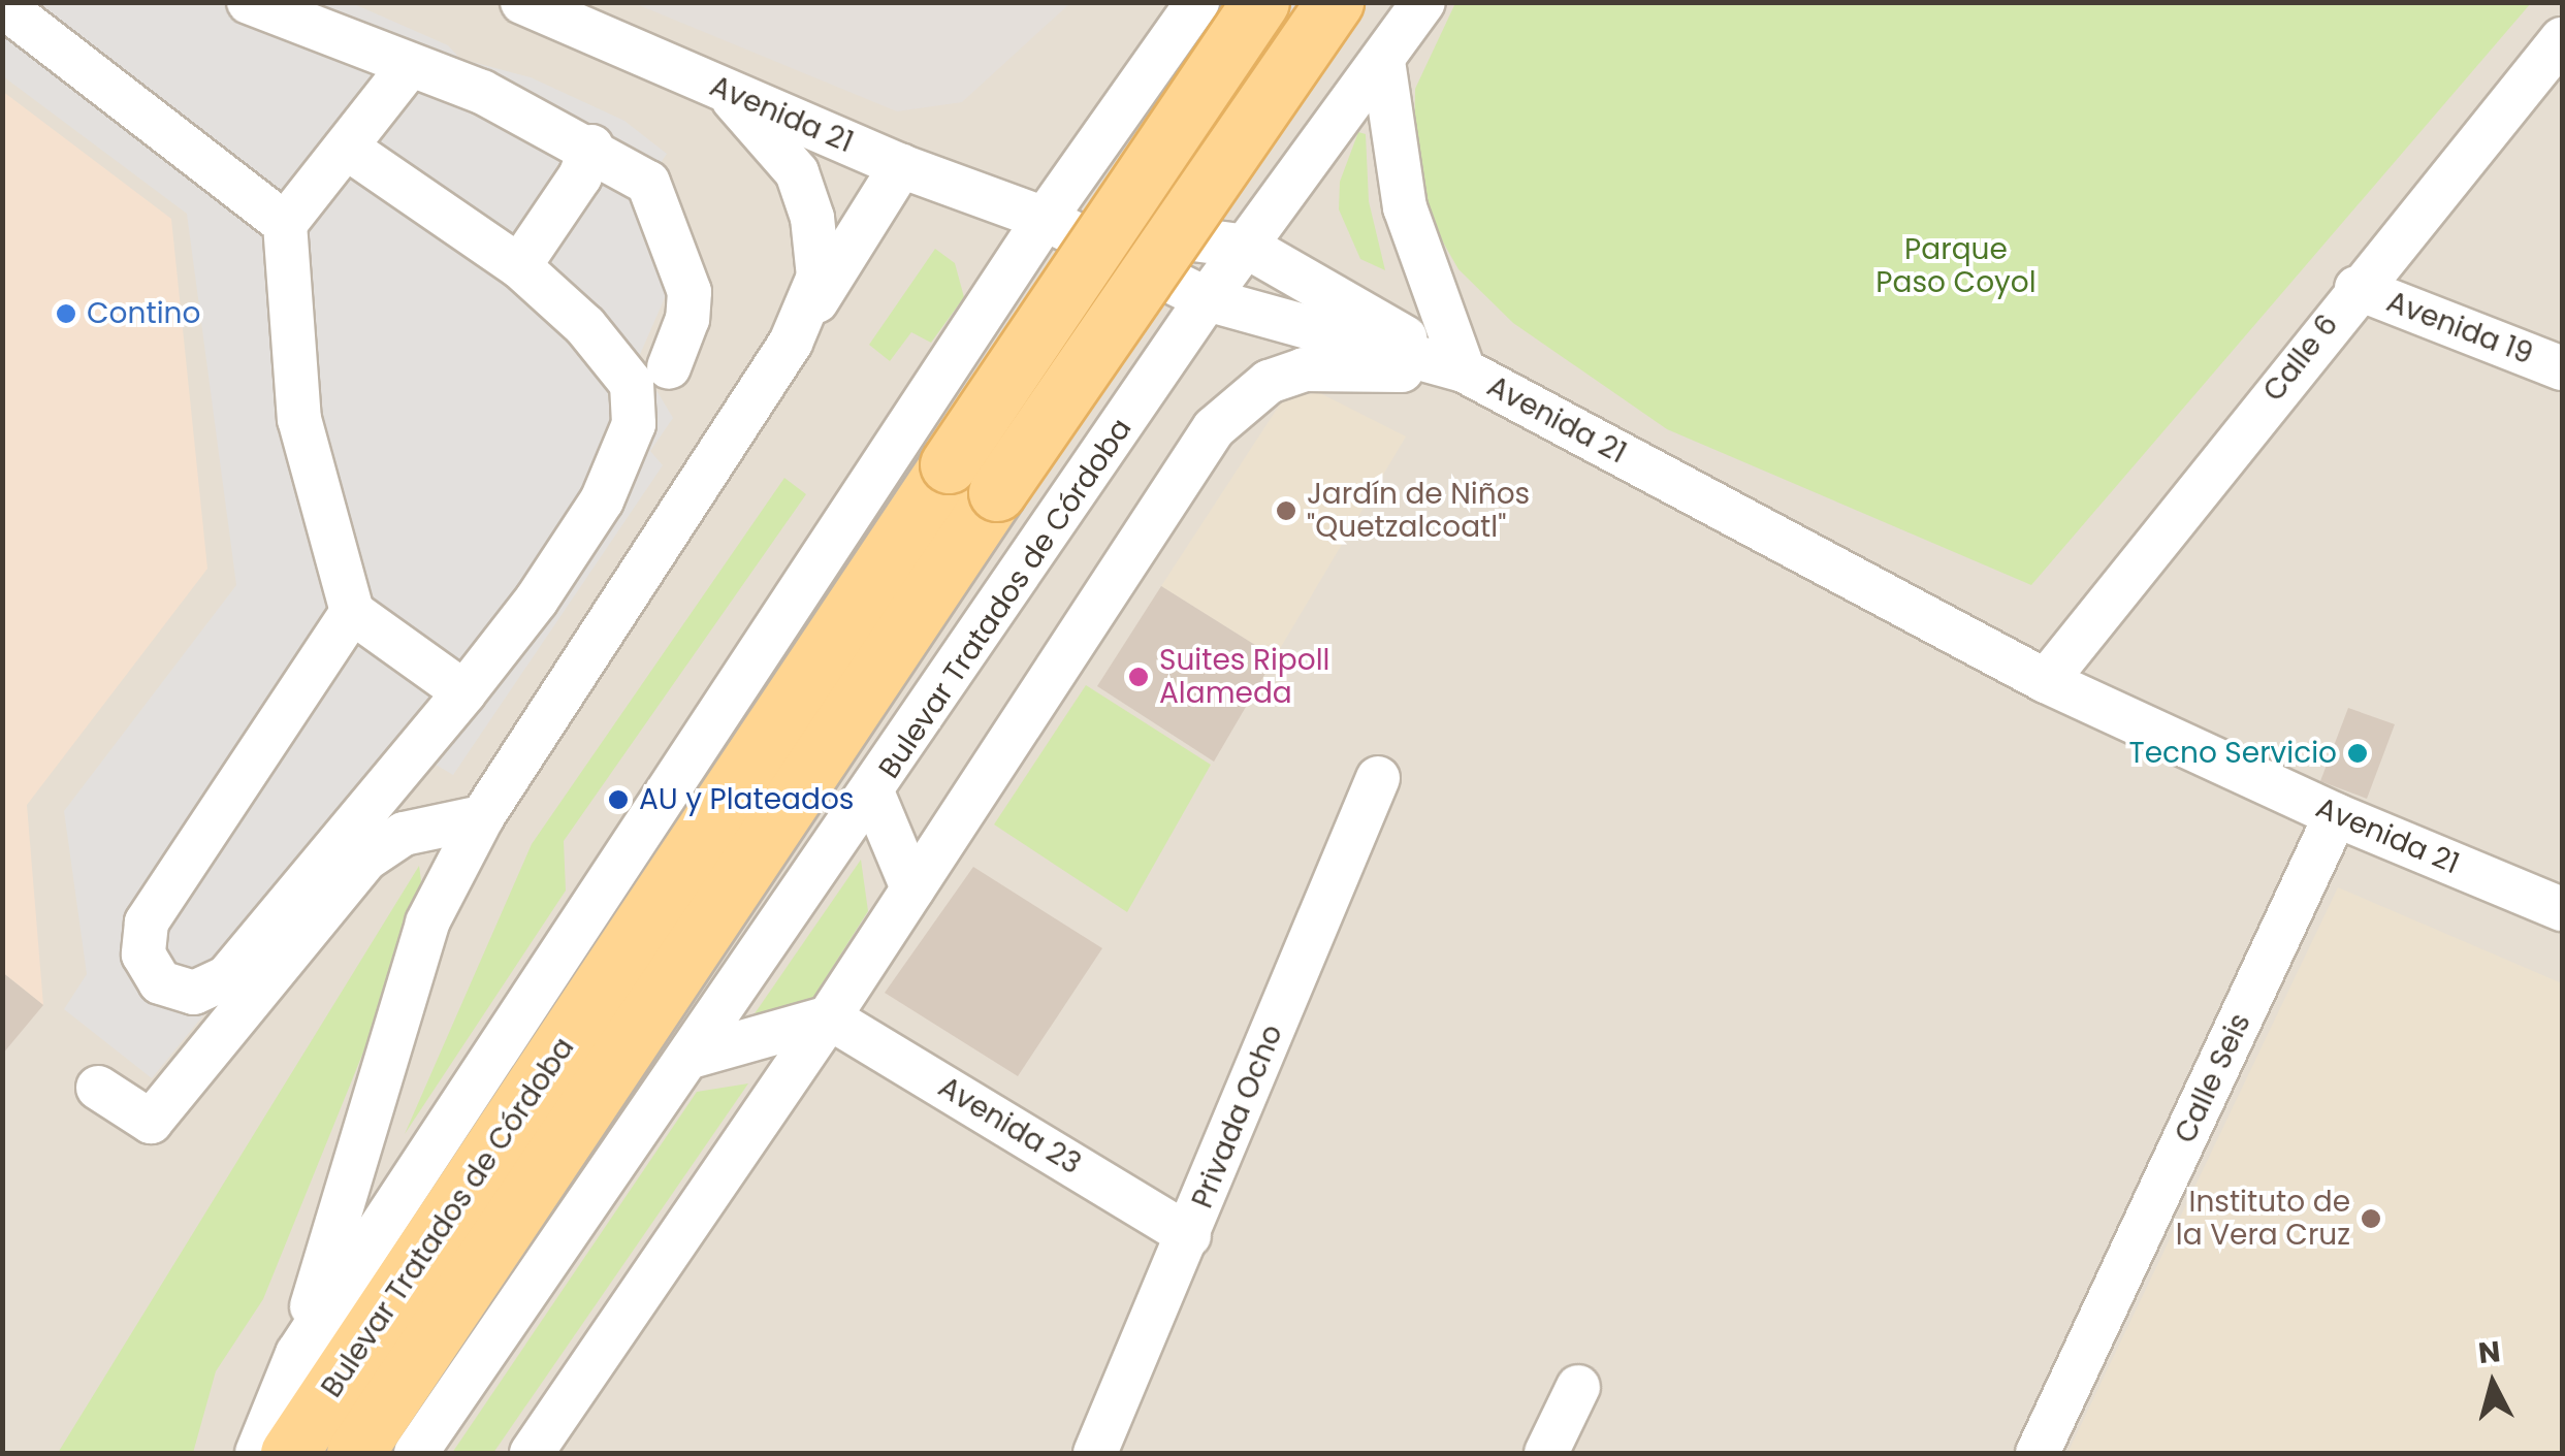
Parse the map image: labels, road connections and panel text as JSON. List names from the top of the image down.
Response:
{
  "streets": {
    "main road": ["Bulevar Tratados de Córdoba"],
    "street": [
      "Avenida 21",
      "Avenida 19",
      "Calle 6",
      "Calle Seis",
      "Privada Ocho",
      "Avenida 23"
    ]
  },
  "crossings": [
    ["Avenida 21", "Calle 6"],
    ["Avenida 21", "Bulevar Tratados de Córdoba"],
    ["Avenida 21", "Calle Seis"],
    ["Avenida 19", "Calle 6"],
    ["Privada Ocho", "Avenida 23"]
  ],
  "parks": ["Parque Paso Coyol"],
  "places": [
    "Contino",
    "Jardín de Niños \"Quetzalcoatl\"",
    "Suites Ripoll Alameda",
    "Tecno Servicio",
    "AU y Plateados",
    "Instituto de la Vera Cruz"
  ],
  "north": "top"
}
